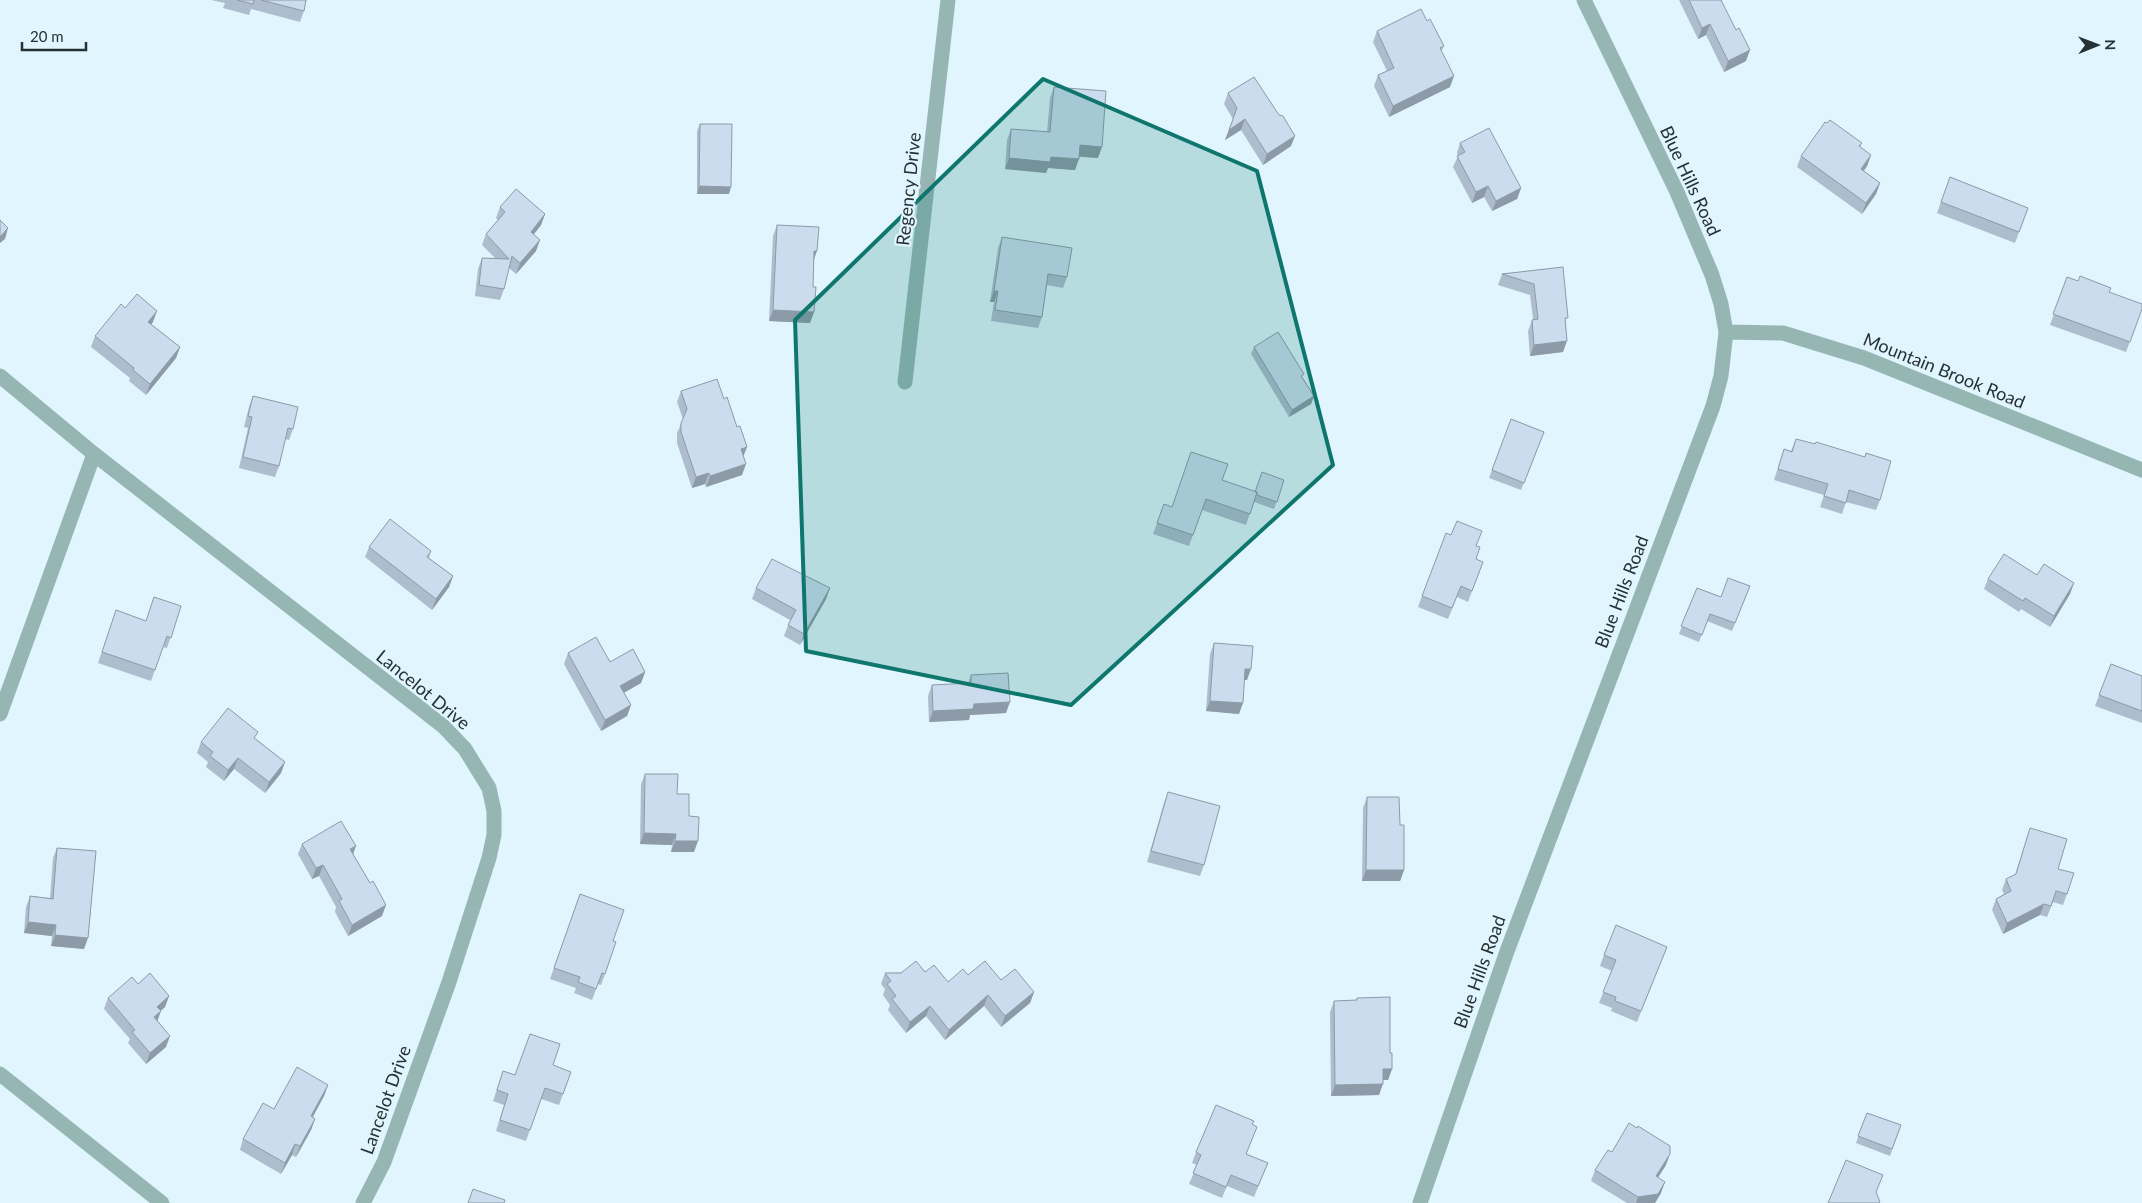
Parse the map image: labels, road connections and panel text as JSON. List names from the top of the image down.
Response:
{
  "streets": {
    "street": [
      "Blue Hills Road",
      "Regency Drive",
      "Mountain Brook Road",
      "Lancelot Drive"
    ]
  },
  "crossings": [
    ["Blue Hills Road", "Mountain Brook Road"]
  ],
  "scale_bar": "20 m",
  "north": "right"
}
